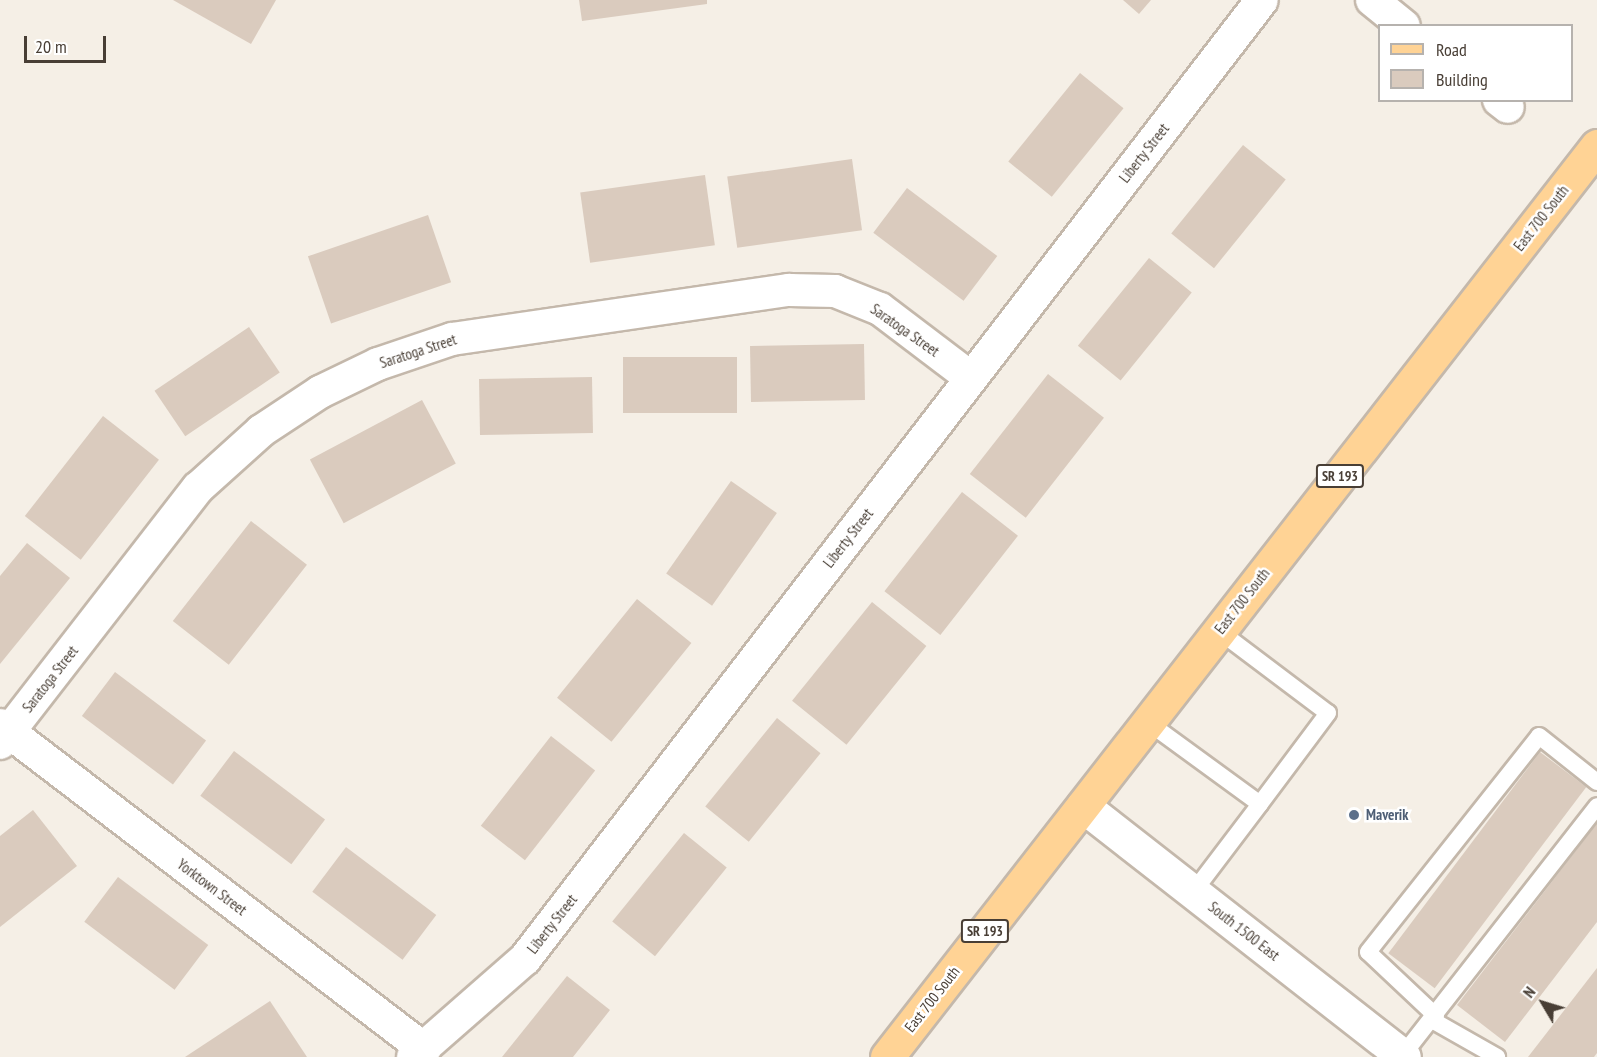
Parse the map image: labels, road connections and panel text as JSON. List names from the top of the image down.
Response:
{
  "streets": {
    "main road": ["East 700 South", "SR 193"],
    "street": [
      "Liberty Street",
      "Saratoga Street",
      "Yorktown Street",
      "South 1500 East"
    ]
  },
  "crossings": [
    ["Liberty Street", "Saratoga Street"],
    ["Liberty Street", "Yorktown Street"],
    ["East 700 South", "South 1500 East"],
    ["Saratoga Street", "Yorktown Street"]
  ],
  "places": ["Maverik"],
  "legend": ["Road", "Building"],
  "scale_bar": "20 m",
  "north": "top left"
}
